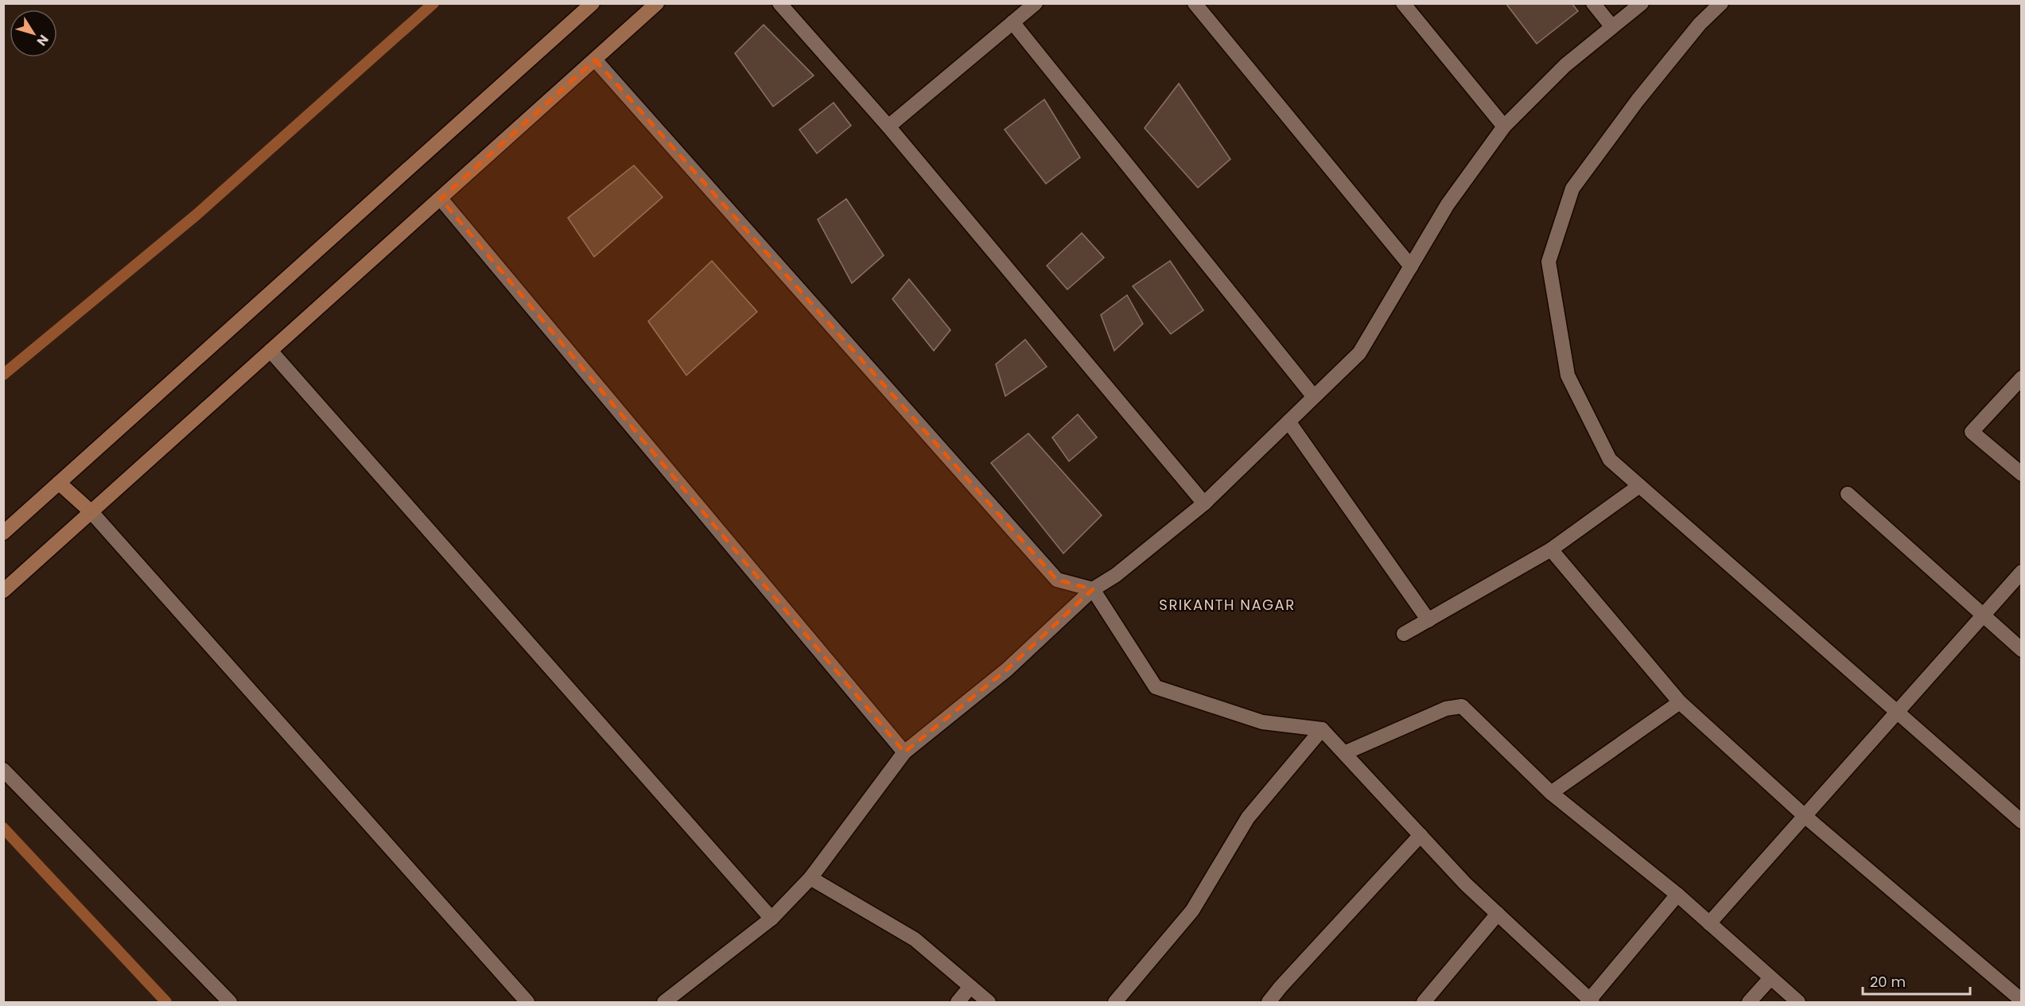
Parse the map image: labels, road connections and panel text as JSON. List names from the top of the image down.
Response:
{
  "districts": ["SRIKANTH NAGAR"],
  "scale_bar": "20 m",
  "north": "bottom right"
}
